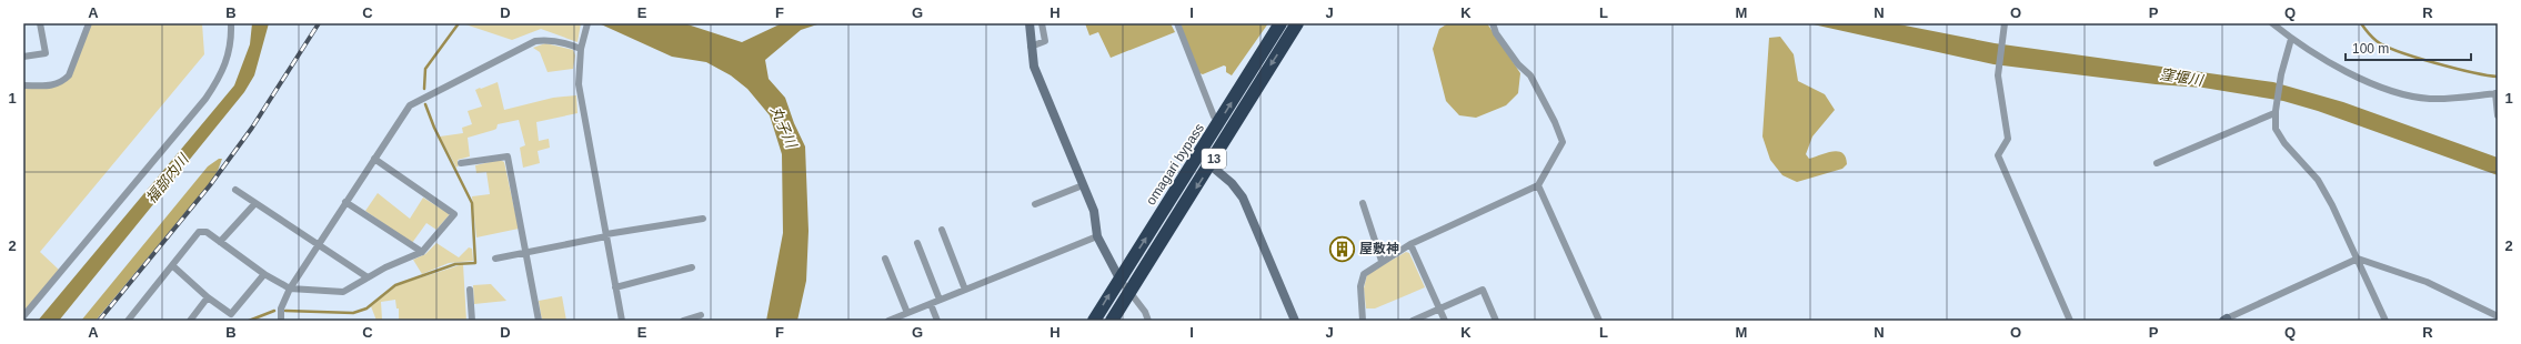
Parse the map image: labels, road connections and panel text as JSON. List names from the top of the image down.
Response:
{
  "streets": {
    "highway": ["13", "omagari bypass"]
  },
  "water": ["窪堰川", "丸子川", "福部内川"],
  "places": {
    "building": ["屋敷神"]
  },
  "scale_bar": "100 m",
  "grid": {
    "columns": [
      "A",
      "B",
      "C",
      "D",
      "E",
      "F",
      "G",
      "H",
      "I",
      "J",
      "K",
      "L",
      "M",
      "N",
      "O",
      "P",
      "Q",
      "R"
    ],
    "rows": ["1", "2"]
  }
}
